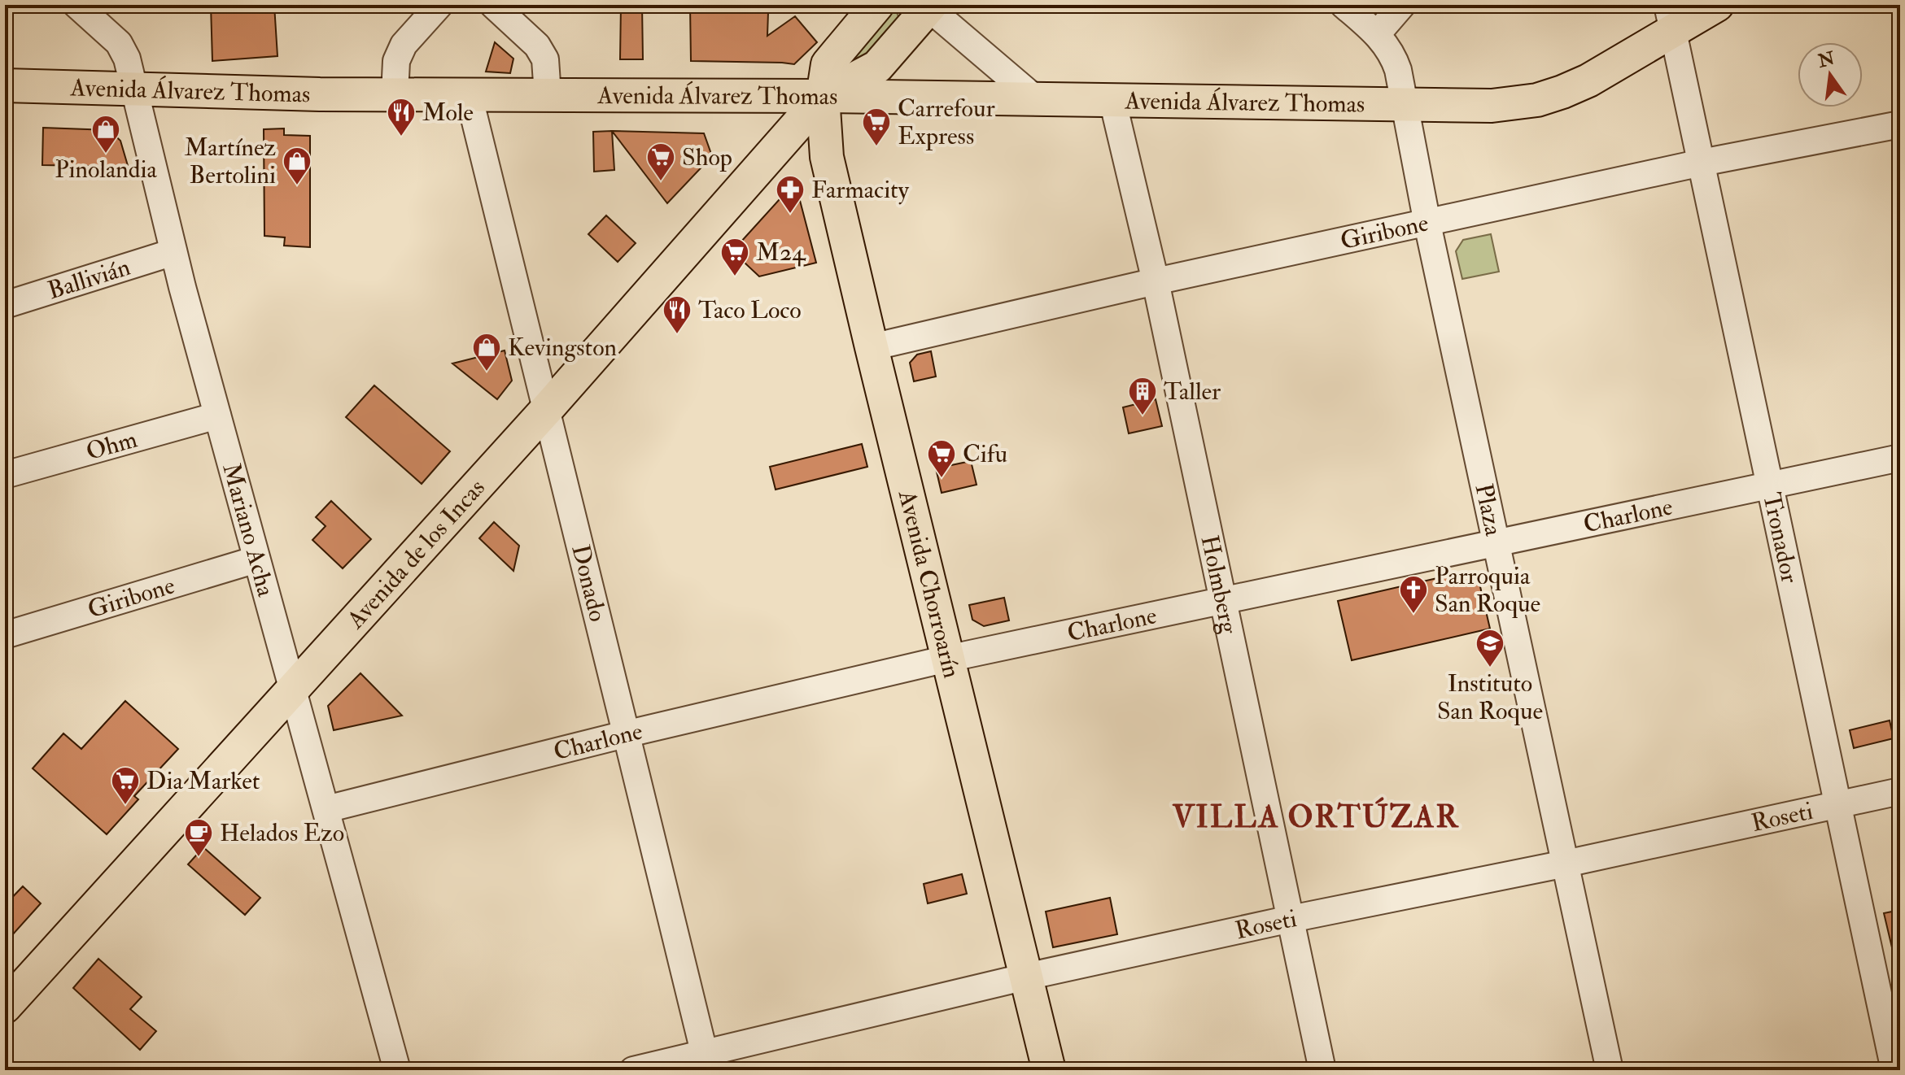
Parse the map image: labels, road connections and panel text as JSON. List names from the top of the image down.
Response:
{
  "streets": {
    "main road": ["Avenida Álvarez Thomas", "Avenida de los Incas", "Avenida Chorroarín"],
    "street": [
      "Giribone",
      "Ballivián",
      "Ohm",
      "Plaza",
      "Charlone",
      "Mariano Acha",
      "Tronador",
      "Donado",
      "Holmberg",
      "Roseti"
    ]
  },
  "crossings": [
    ["Avenida Álvarez Thomas", "Plaza"],
    ["Avenida Álvarez Thomas", "Mariano Acha"],
    ["Avenida Álvarez Thomas", "Tronador"],
    ["Avenida Álvarez Thomas", "Avenida de los Incas"],
    ["Avenida Álvarez Thomas", "Donado"],
    ["Avenida Álvarez Thomas", "Avenida Chorroarín"],
    ["Avenida Álvarez Thomas", "Holmberg"],
    ["Giribone", "Plaza"],
    ["Giribone", "Mariano Acha"],
    ["Giribone", "Tronador"],
    ["Giribone", "Avenida Chorroarín"],
    ["Giribone", "Holmberg"],
    ["Ballivián", "Mariano Acha"],
    ["Ohm", "Mariano Acha"],
    ["Plaza", "Charlone"],
    ["Plaza", "Roseti"],
    ["Charlone", "Mariano Acha"],
    ["Charlone", "Tronador"],
    ["Charlone", "Donado"],
    ["Charlone", "Avenida Chorroarín"],
    ["Charlone", "Holmberg"],
    ["Mariano Acha", "Avenida de los Incas"],
    ["Tronador", "Roseti"],
    ["Avenida de los Incas", "Donado"],
    ["Avenida de los Incas", "Avenida Chorroarín"],
    ["Donado", "Roseti"],
    ["Avenida Chorroarín", "Roseti"],
    ["Holmberg", "Roseti"]
  ],
  "districts": ["VILLA ORTÚZAR"],
  "places": {
    "restaurant": ["Mole", "Taco Loco"],
    "supermarket": [
      "Carrefour Express",
      "Shop",
      "M24",
      "Cifu",
      "Dia Market"
    ],
    "shop": ["Pinolandia", "Martínez Bertolini", "Kevingston"],
    "pharmacy": ["Farmacity"],
    "building": ["Taller"],
    "church": ["Parroquia San Roque"],
    "school or university": ["Instituto San Roque"],
    "cafe": ["Helados Ezo"]
  },
  "north": "top"
}
